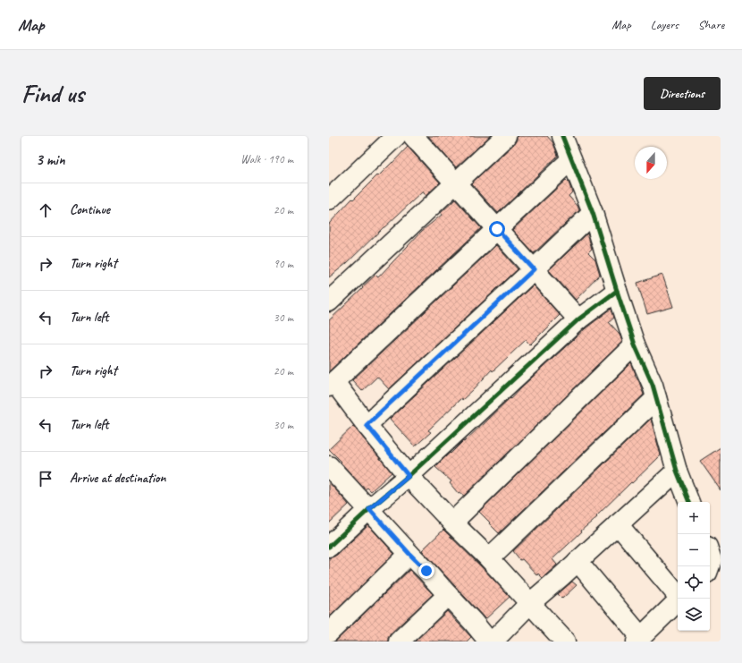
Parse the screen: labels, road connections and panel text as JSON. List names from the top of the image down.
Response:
{
  "north": "bottom",
  "page": {
    "header": "Map",
    "nav": ["Map", "Layers", "Share"],
    "buttons": "Directions",
    "title": "Find us",
    "heading": ["3 min", "Walk · 190 m"],
    "list": [
      ["Continue", "20 m"],
      ["Turn right", "90 m"],
      ["Turn left", "30 m"],
      ["Turn right", "20 m"],
      ["Turn left", "30 m"],
      "Arrive at destination"
    ],
    "map_buttons": ["+", "−"]
  }
}
